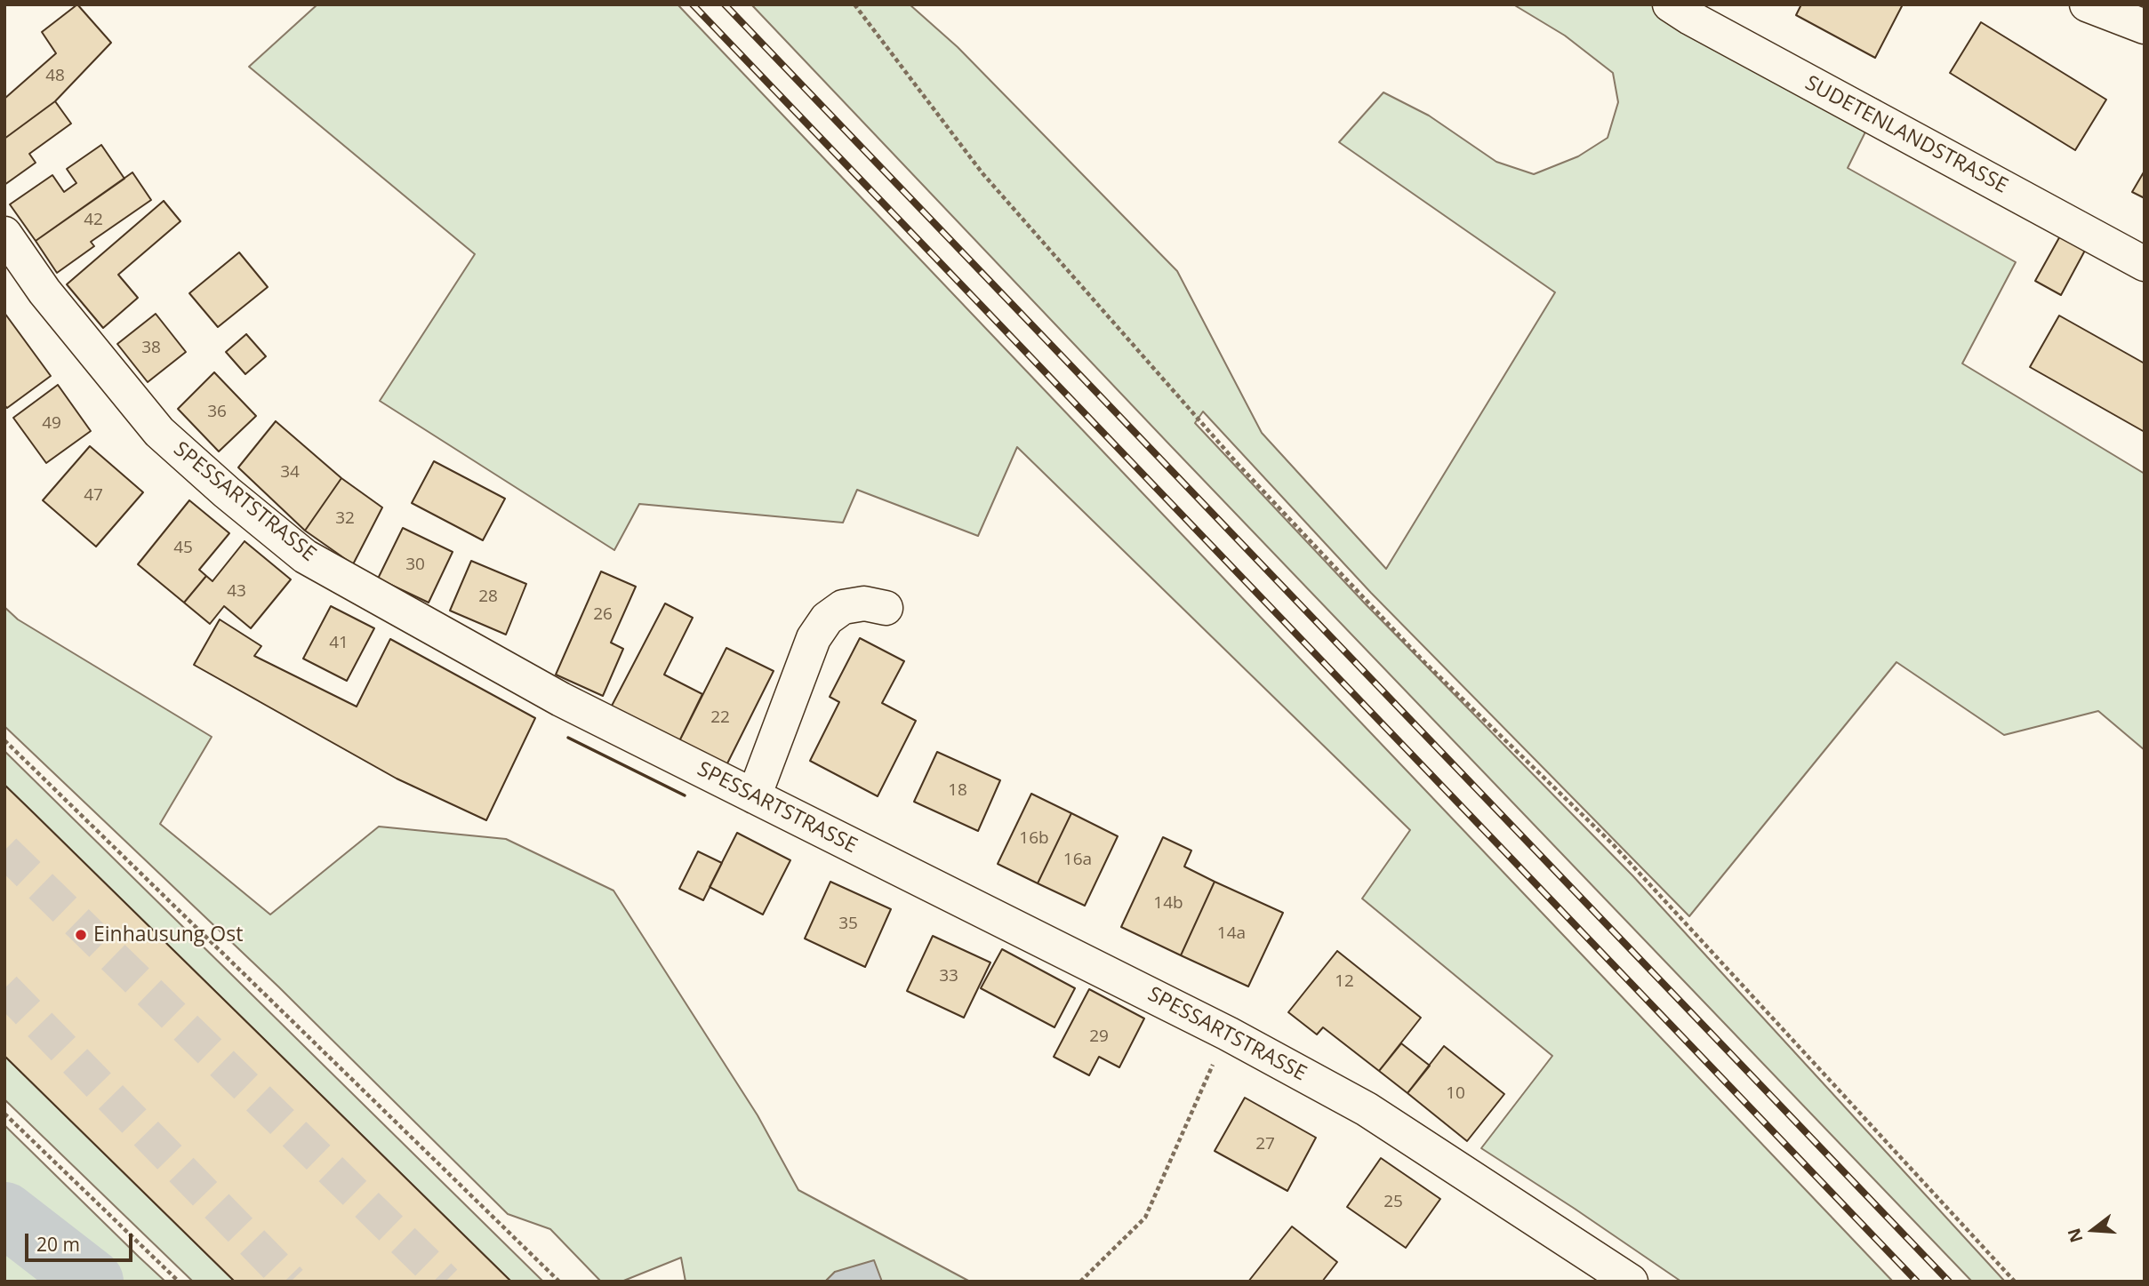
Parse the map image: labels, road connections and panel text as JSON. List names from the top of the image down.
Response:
{
  "streets": {
    "street": ["SUDETENLANDSTRASSE", "SPESSARTSTRASSE"]
  },
  "places": ["Einhausung Ost"],
  "house_numbers": [
    "48",
    "42",
    "38",
    "36",
    "49",
    "34",
    "47",
    "32",
    "45",
    "30",
    "43",
    "28",
    "26",
    "41",
    "22",
    "18",
    "16b",
    "16a",
    "14b",
    "35",
    "14a",
    "33",
    "12",
    "29",
    "10",
    "27",
    "25"
  ],
  "scale_bar": "20 m",
  "north": "left"
}
